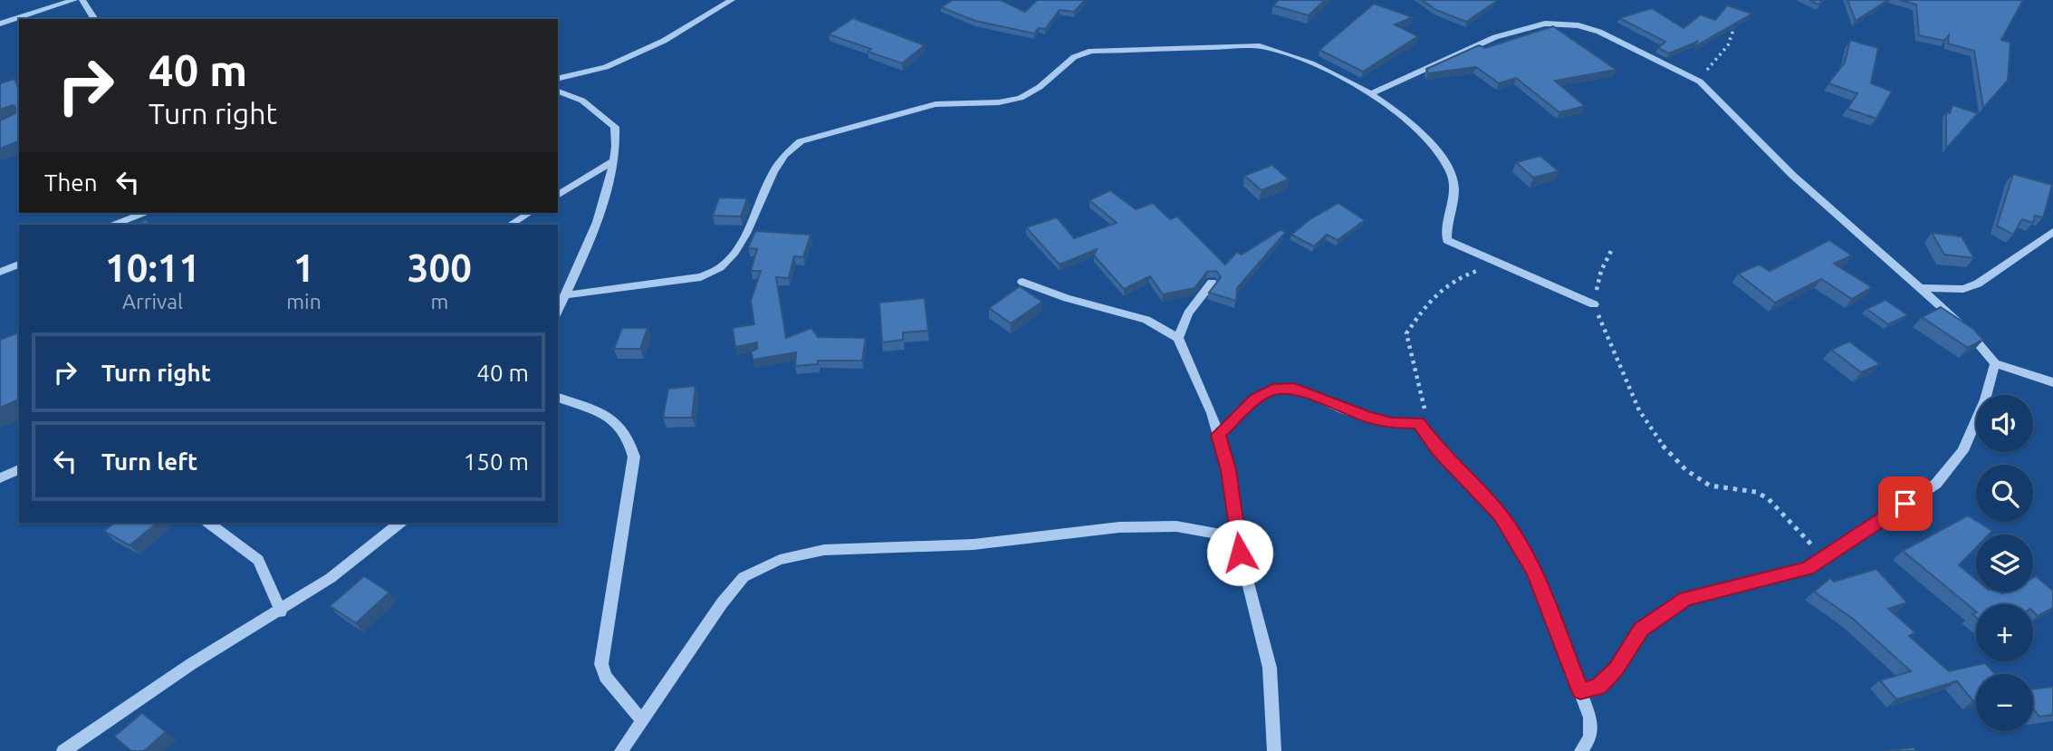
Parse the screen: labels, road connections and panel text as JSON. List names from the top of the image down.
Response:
{
  "page": {
    "turn": ["40 m", "Turn right"],
    "then": "Then",
    "eta": [
      "10:11",
      "Arrival",
      "1",
      "min",
      "300",
      "m"
    ],
    "list": [
      {
        "name": "Turn right",
        "value": "40 m"
      },
      {
        "name": "Turn left",
        "value": "150 m"
      }
    ],
    "map_buttons": ["+", "−"]
  }
}
